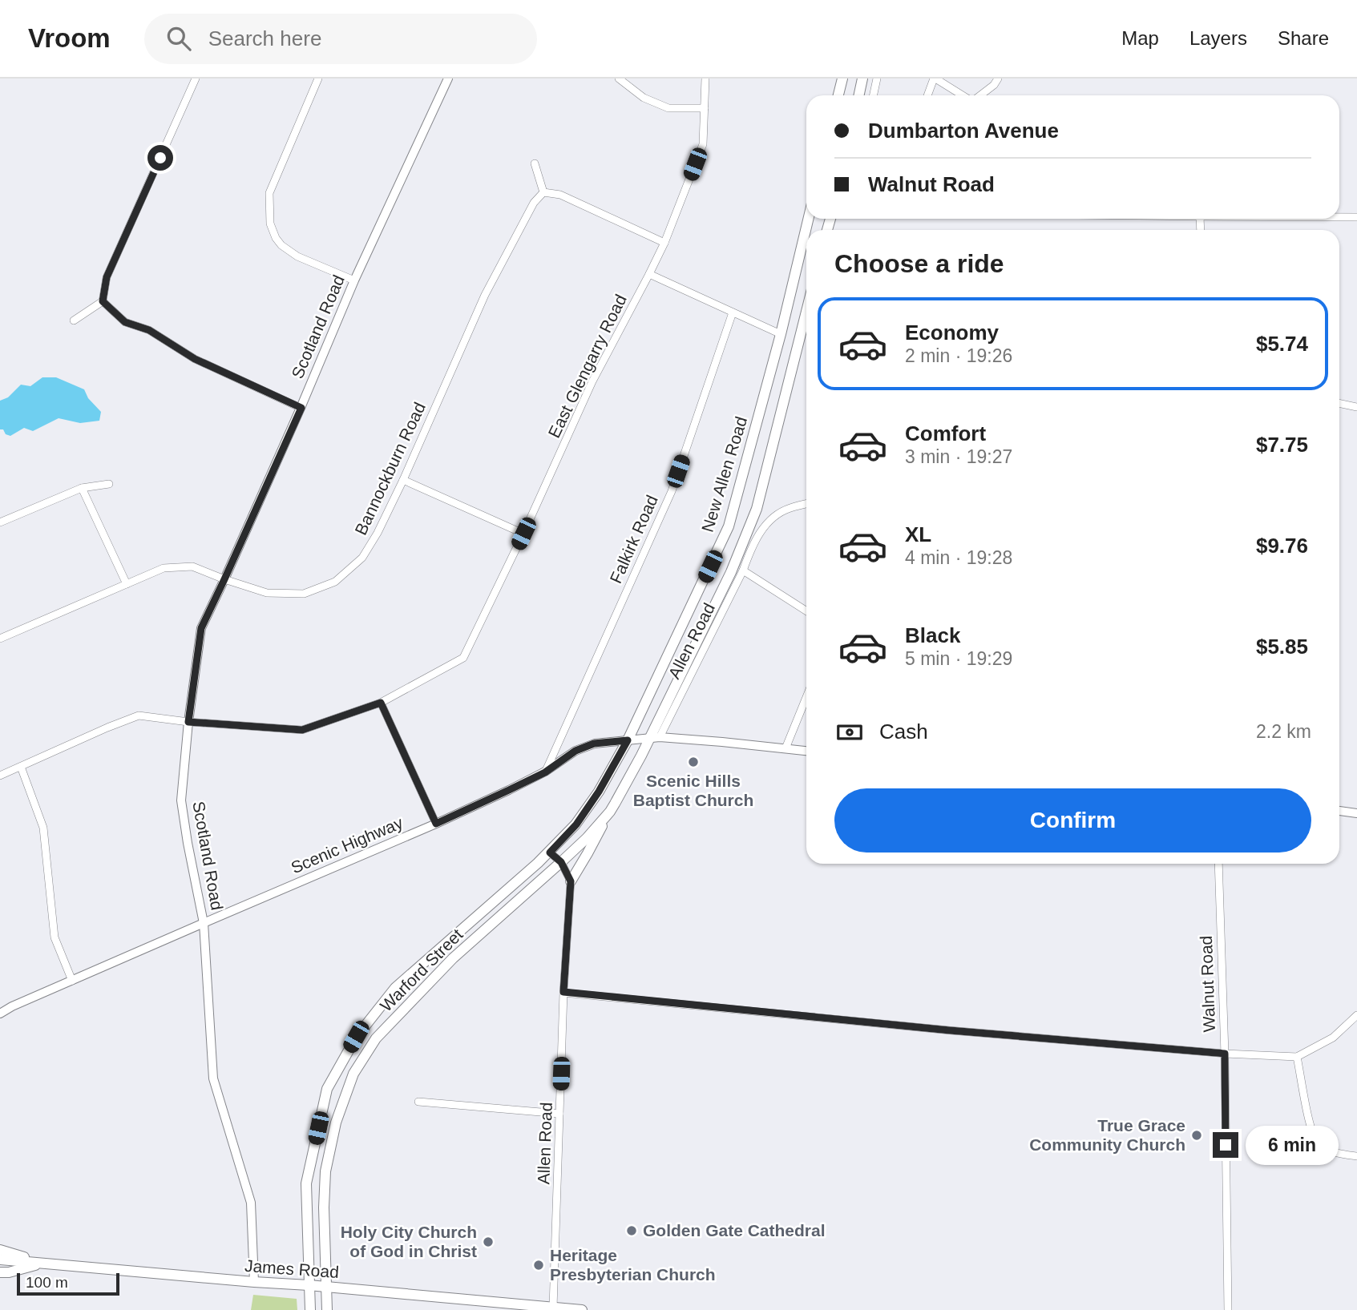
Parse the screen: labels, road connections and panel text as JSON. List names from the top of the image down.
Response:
{
  "streets": {
    "main road": ["New Allen Road", "Warford Street", "James Road"],
    "street": [
      "Scotland Road",
      "East Glengarry Road",
      "Bannockburn Road",
      "Falkirk Road",
      "Allen Road",
      "Scenic Highway",
      "Walnut Road"
    ]
  },
  "crossings": [
    ["Scotland Road", "Bannockburn Road"],
    ["Scotland Road", "Scenic Highway"],
    ["Scotland Road", "James Road"],
    ["New Allen Road", "Scenic Highway"],
    ["New Allen Road", "Warford Street"],
    ["Falkirk Road", "Scenic Highway"],
    ["Allen Road", "Scenic Highway"],
    ["Allen Road", "Warford Street"],
    ["Allen Road", "James Road"],
    ["Scenic Highway", "Warford Street"],
    ["Warford Street", "James Road"]
  ],
  "places": [
    "Scenic Hills Baptist Church",
    "True Grace Community Church",
    "Golden Gate Cathedral",
    "Holy City Church of God in Christ",
    "Heritage Presbyterian Church"
  ],
  "scale_bar": "100 m",
  "page": {
    "header": "Vroom",
    "search": "Search here",
    "nav": ["Map", "Layers", "Share"],
    "banner": ["Dumbarton Avenue", "Walnut Road"],
    "heading": "Choose a ride",
    "list": [
      {
        "name": "Economy",
        "note": "2 min · 19:26",
        "value": "$5.74"
      },
      {
        "name": "Comfort",
        "note": "3 min · 19:27",
        "value": "$7.75"
      },
      {
        "name": "XL",
        "note": "4 min · 19:28",
        "value": "$9.76"
      },
      {
        "name": "Black",
        "note": "5 min · 19:29",
        "value": "$5.85"
      }
    ],
    "pay": ["Cash", "2.2 km"],
    "buttons": "Confirm",
    "bubble": "6 min",
    "scale": "100 m"
  }
}
